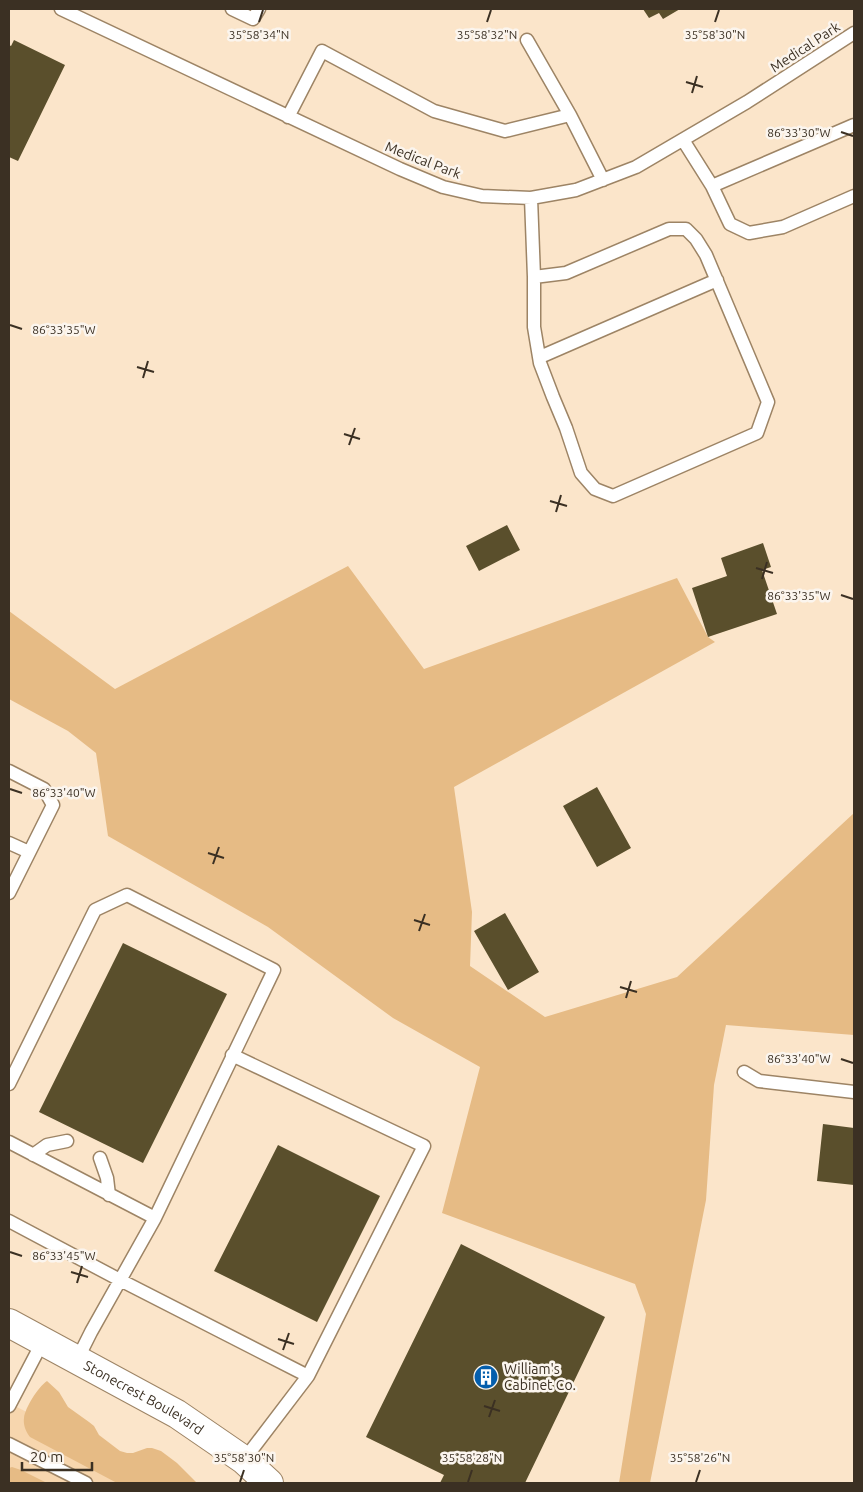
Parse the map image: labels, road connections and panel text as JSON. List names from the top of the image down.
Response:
{
  "streets": {
    "street": ["Stonecrest Boulevard"],
    "lane": ["Medical Park"]
  },
  "places": {
    "building": ["William's Cabinet Co."]
  },
  "scale_bar": "20 m",
  "coordinates": [
    "35°58'34\"N",
    "35°58'32\"N",
    "35°58'30\"N",
    "86°33'30\"W",
    "86°33'35\"W",
    "86°33'40\"W",
    "86°33'45\"W",
    "35°58'28\"N",
    "35°58'26\"N"
  ]
}
